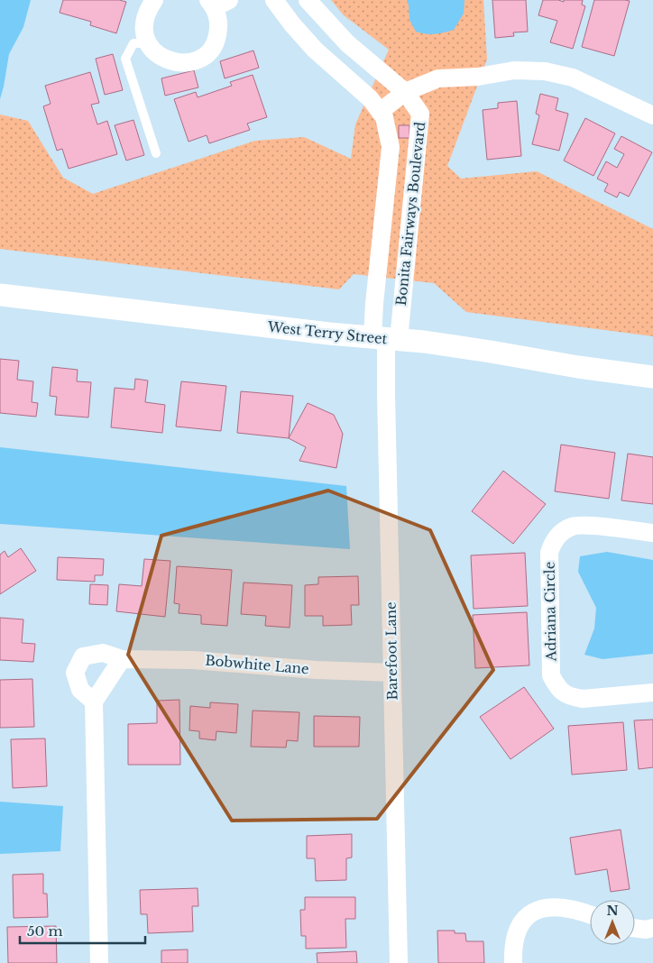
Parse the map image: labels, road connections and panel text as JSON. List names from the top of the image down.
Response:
{
  "streets": {
    "street": [
      "Bonita Fairways Boulevard",
      "West Terry Street",
      "Adriana Circle",
      "Barefoot Lane",
      "Bobwhite Lane"
    ]
  },
  "crossings": [
    ["Bonita Fairways Boulevard", "West Terry Street"],
    ["Bonita Fairways Boulevard", "Barefoot Lane"],
    ["West Terry Street", "Barefoot Lane"],
    ["Barefoot Lane", "Bobwhite Lane"]
  ],
  "scale_bar": "50 m",
  "north": "top"
}
